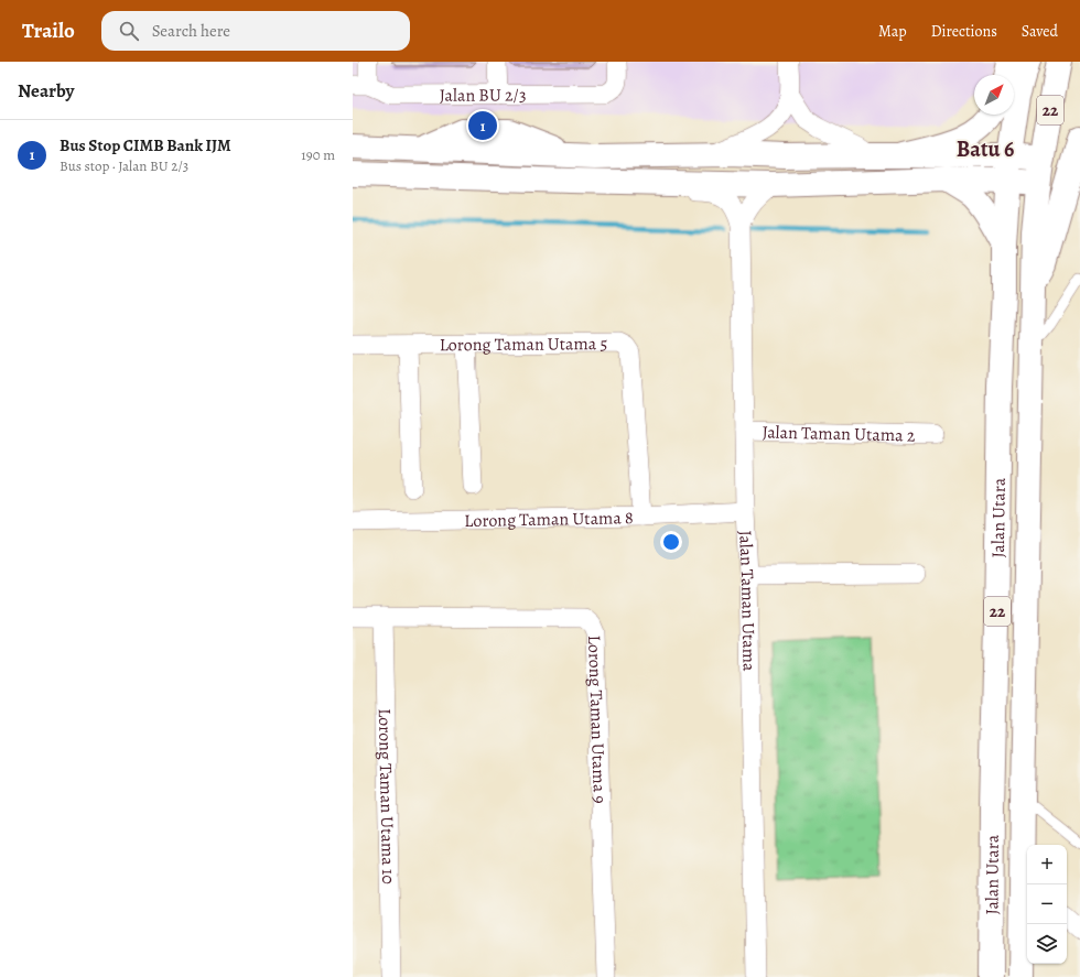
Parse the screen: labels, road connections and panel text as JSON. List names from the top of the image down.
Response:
{
  "streets": {
    "main road": ["22", "Jalan Utara"],
    "street": [
      "Jalan BU 2/3",
      "Lorong Taman Utama 5",
      "Jalan Taman Utama 2",
      "Lorong Taman Utama 8",
      "Jalan Taman Utama",
      "Lorong Taman Utama 9",
      "Lorong Taman Utama 10"
    ]
  },
  "crossings": [
    ["Lorong Taman Utama 5", "Lorong Taman Utama 8"],
    ["Jalan Taman Utama 2", "Jalan Taman Utama"],
    ["Lorong Taman Utama 8", "Jalan Taman Utama"],
    ["Lorong Taman Utama 9", "Lorong Taman Utama 10"]
  ],
  "districts": ["Batu 6"],
  "north": "top right",
  "page": {
    "header": "Trailo",
    "search": "Search here",
    "nav": ["Map", "Directions", "Saved"],
    "heading": "Nearby",
    "pins": "1",
    "list": [
      {
        "mark": "1",
        "name": "Bus Stop CIMB Bank IJM",
        "note": "Bus stop · Jalan BU 2/3",
        "value": "190 m"
      }
    ],
    "map_buttons": ["+", "−"]
  }
}
